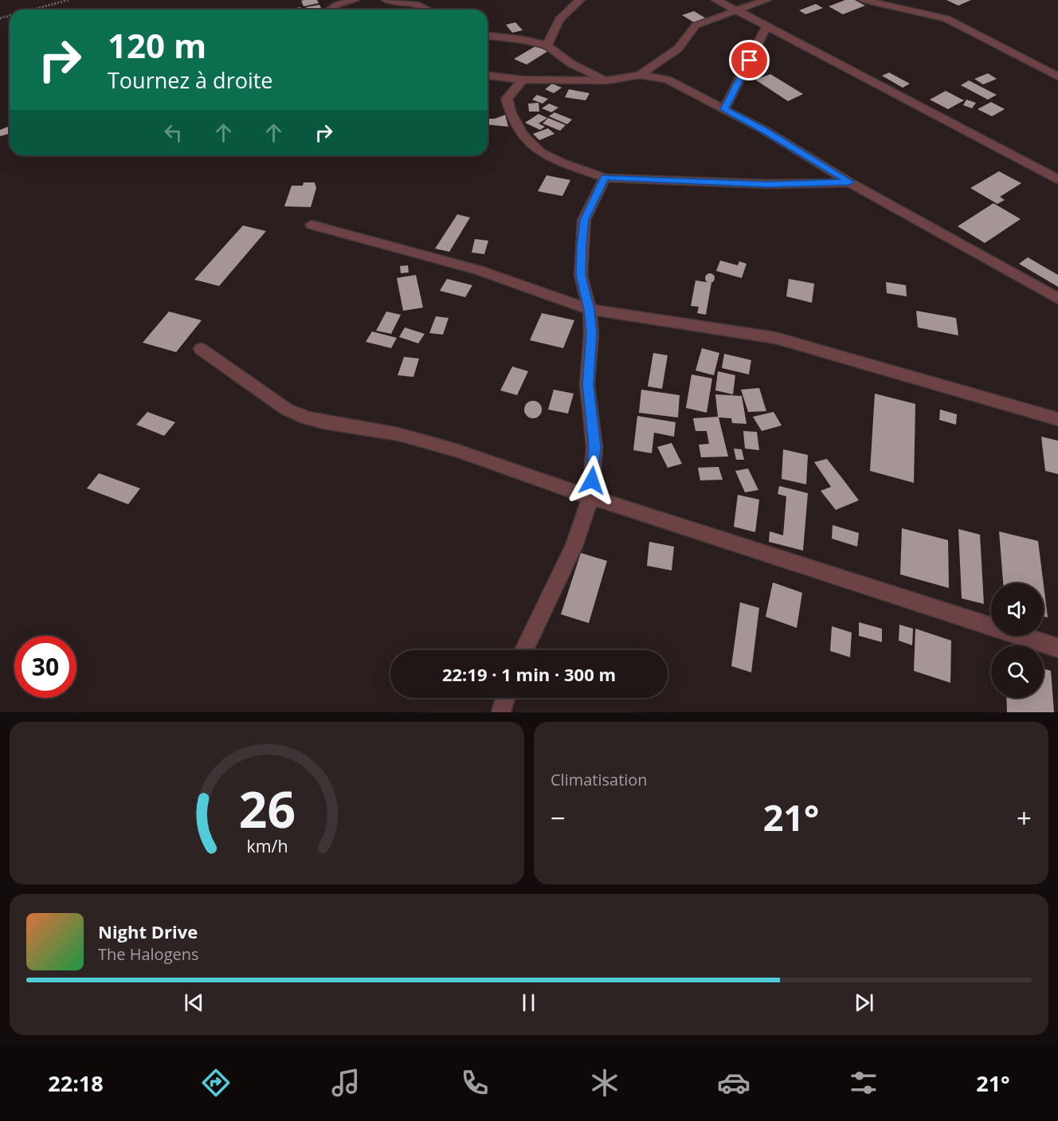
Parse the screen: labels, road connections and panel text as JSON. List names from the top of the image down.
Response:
{
  "page": {
    "turn": ["120 m", "Tournez à droite"],
    "limit": "30",
    "trip": "22:19 · 1 min · 300 m",
    "tile": "Climatisation",
    "heat": ["−", "21°", "+"],
    "song": ["Night Drive", "The Halogens"],
    "tabs": ["22:18", "21°"],
    "gauge": ["26", "km/h"]
  }
}
